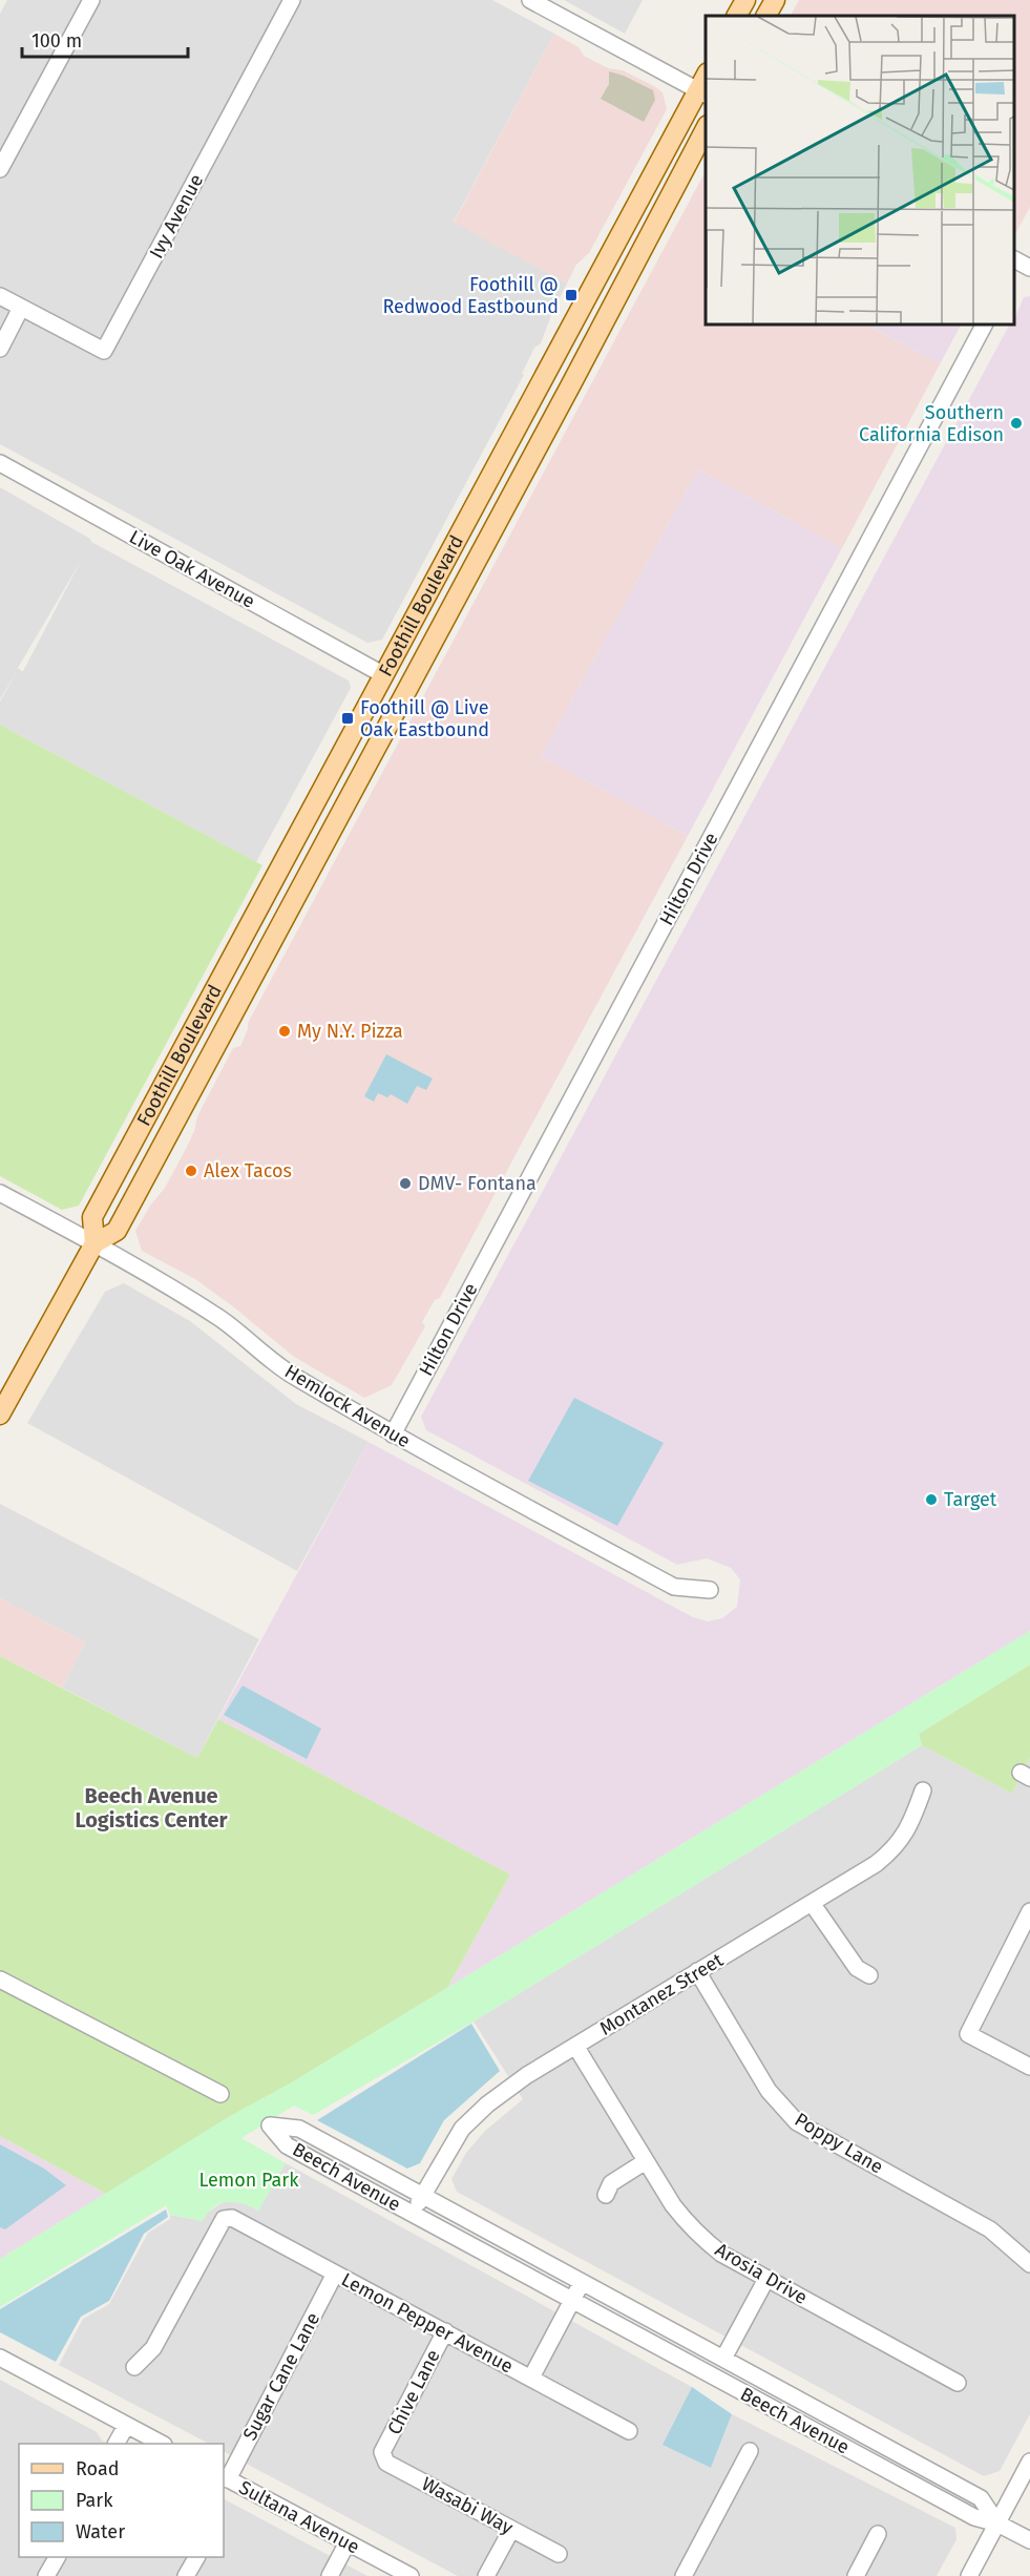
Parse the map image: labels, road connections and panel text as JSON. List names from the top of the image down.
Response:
{
  "streets": {
    "main road": ["Foothill Boulevard"],
    "street": [
      "Ivy Avenue",
      "Live Oak Avenue",
      "Hilton Drive",
      "Hemlock Avenue",
      "Montanez Street",
      "Poppy Lane",
      "Beech Avenue",
      "Arosia Drive",
      "Lemon Pepper Avenue",
      "Sugar Cane Lane",
      "Chive Lane",
      "Wasabi Way",
      "Sultana Avenue"
    ]
  },
  "crossings": [
    ["Live Oak Avenue", "Foothill Boulevard"],
    ["Foothill Boulevard", "Hemlock Avenue"],
    ["Hilton Drive", "Hemlock Avenue"],
    ["Montanez Street", "Poppy Lane"],
    ["Montanez Street", "Beech Avenue"],
    ["Montanez Street", "Arosia Drive"],
    ["Lemon Pepper Avenue", "Sugar Cane Lane"],
    ["Lemon Pepper Avenue", "Chive Lane"],
    ["Sugar Cane Lane", "Sultana Avenue"],
    ["Chive Lane", "Wasabi Way"]
  ],
  "districts": ["Beech Avenue Logistics Center"],
  "parks": ["Lemon Park"],
  "places": {
    "transit": ["Foothill @ Redwood Eastbound", "Foothill @ Live Oak Eastbound"],
    "other": [
      "Southern California Edison",
      "My N.Y. Pizza",
      "Alex Tacos",
      "DMV- Fontana",
      "Target"
    ]
  },
  "legend": ["Road", "Park", "Water"],
  "scale_bar": "100 m"
}
